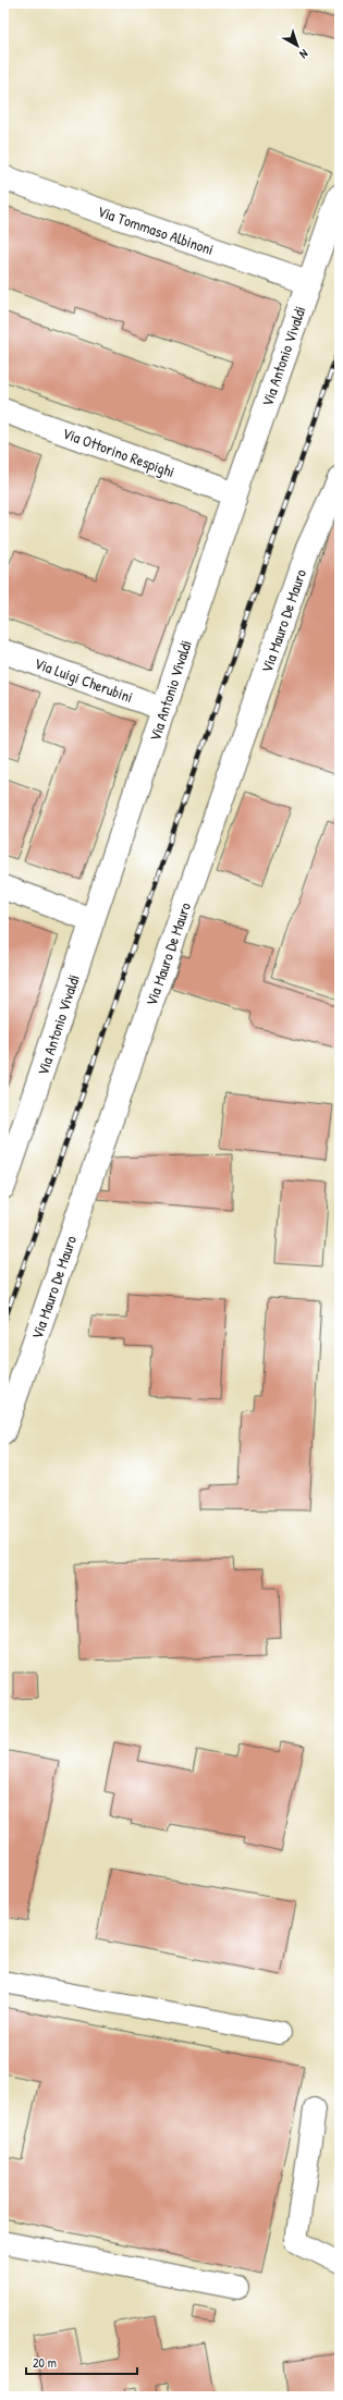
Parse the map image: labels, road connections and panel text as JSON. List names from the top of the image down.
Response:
{
  "streets": {
    "street": [
      "Via Tommaso Albinoni",
      "Via Antonio Vivaldi",
      "Via Ottorino Respighi",
      "Via Mauro De Mauro",
      "Via Luigi Cherubini"
    ]
  },
  "crossings": [
    ["Via Tommaso Albinoni", "Via Antonio Vivaldi"],
    ["Via Antonio Vivaldi", "Via Ottorino Respighi"],
    ["Via Antonio Vivaldi", "Via Luigi Cherubini"]
  ],
  "scale_bar": "20 m",
  "north": "bottom right"
}
